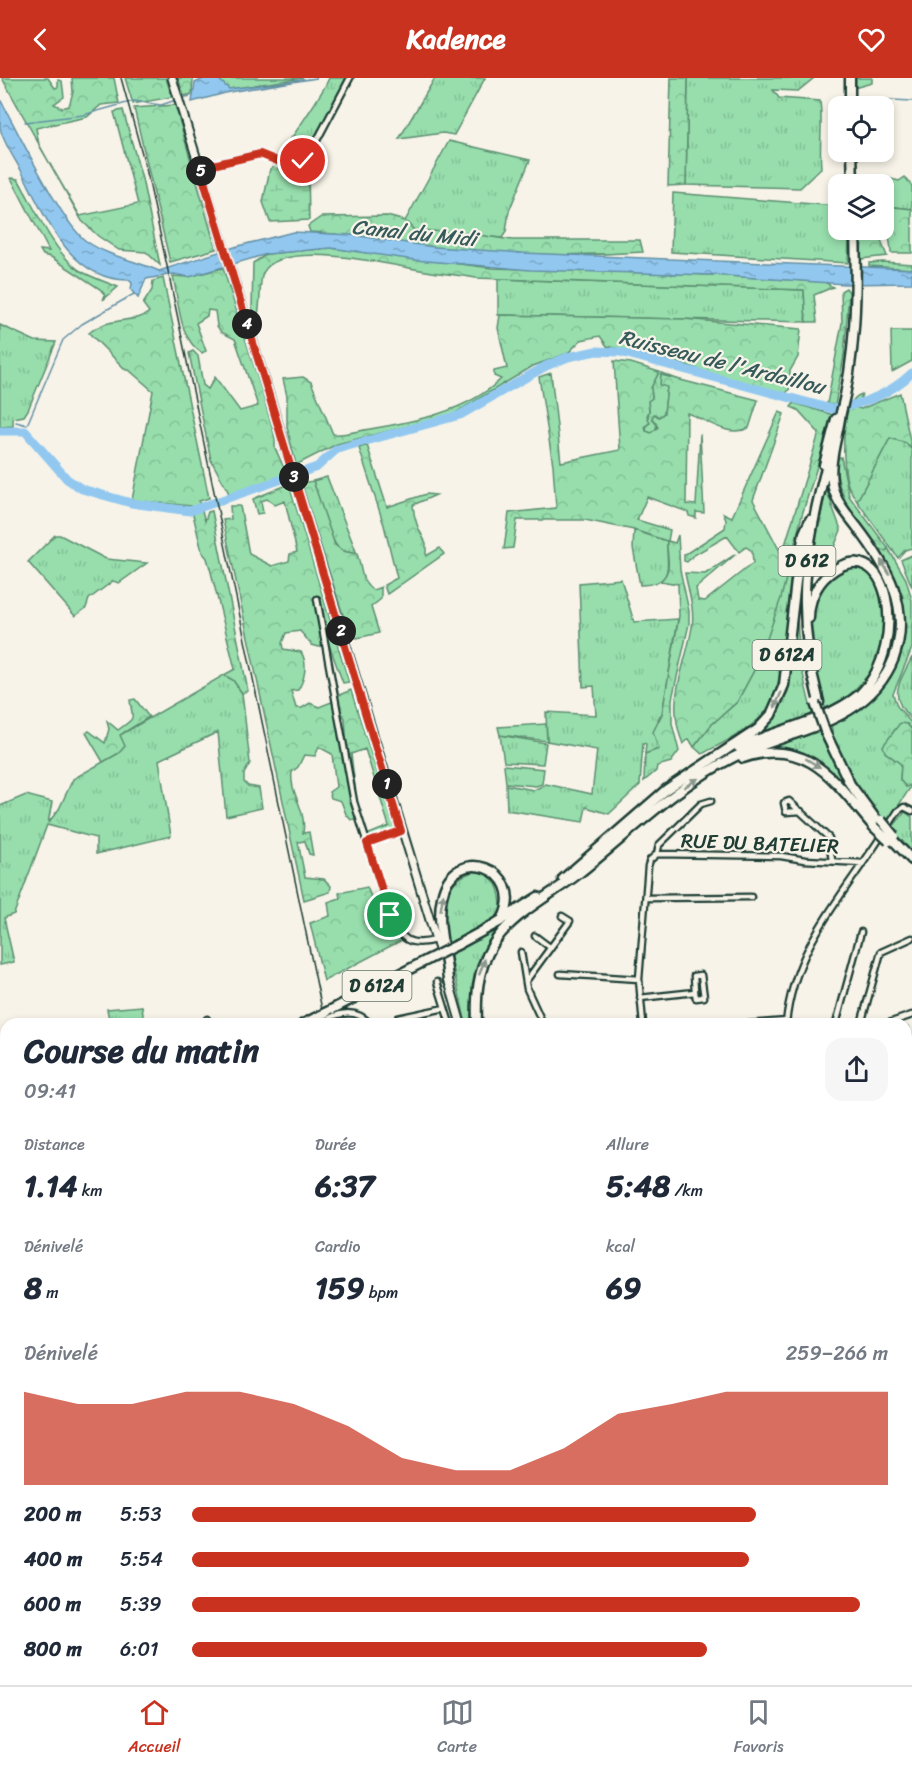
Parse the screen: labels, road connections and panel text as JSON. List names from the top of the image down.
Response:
{
  "streets": {
    "highway": ["D 612", "D 612A"],
    "street": ["RUE DU BATELIER"]
  },
  "crossings": [
    ["D 612", "D 612A"]
  ],
  "water": ["Canal du Midi", "Ruisseau de l'Ardaillou"],
  "page": {
    "header": "Kadence",
    "pins": [
      "5",
      "4",
      "3",
      "2",
      "1"
    ],
    "heading": ["Course du matin", "09:41"],
    "stats": [
      ["Distance", "1.14 km"],
      ["Durée", "6:37"],
      ["Allure", "5:48 /km"],
      ["Dénivelé", "8 m"],
      ["Cardio", "159 bpm"],
      ["kcal", "69"]
    ],
    "chart": ["Dénivelé", "259–266 m"],
    "list": [
      {
        "name": "200 m",
        "note": "5:53"
      },
      {
        "name": "400 m",
        "note": "5:54"
      },
      {
        "name": "600 m",
        "note": "5:39"
      },
      {
        "name": "800 m",
        "note": "6:01"
      }
    ],
    "tabs": ["Accueil", "Carte", "Favoris"]
  }
}
